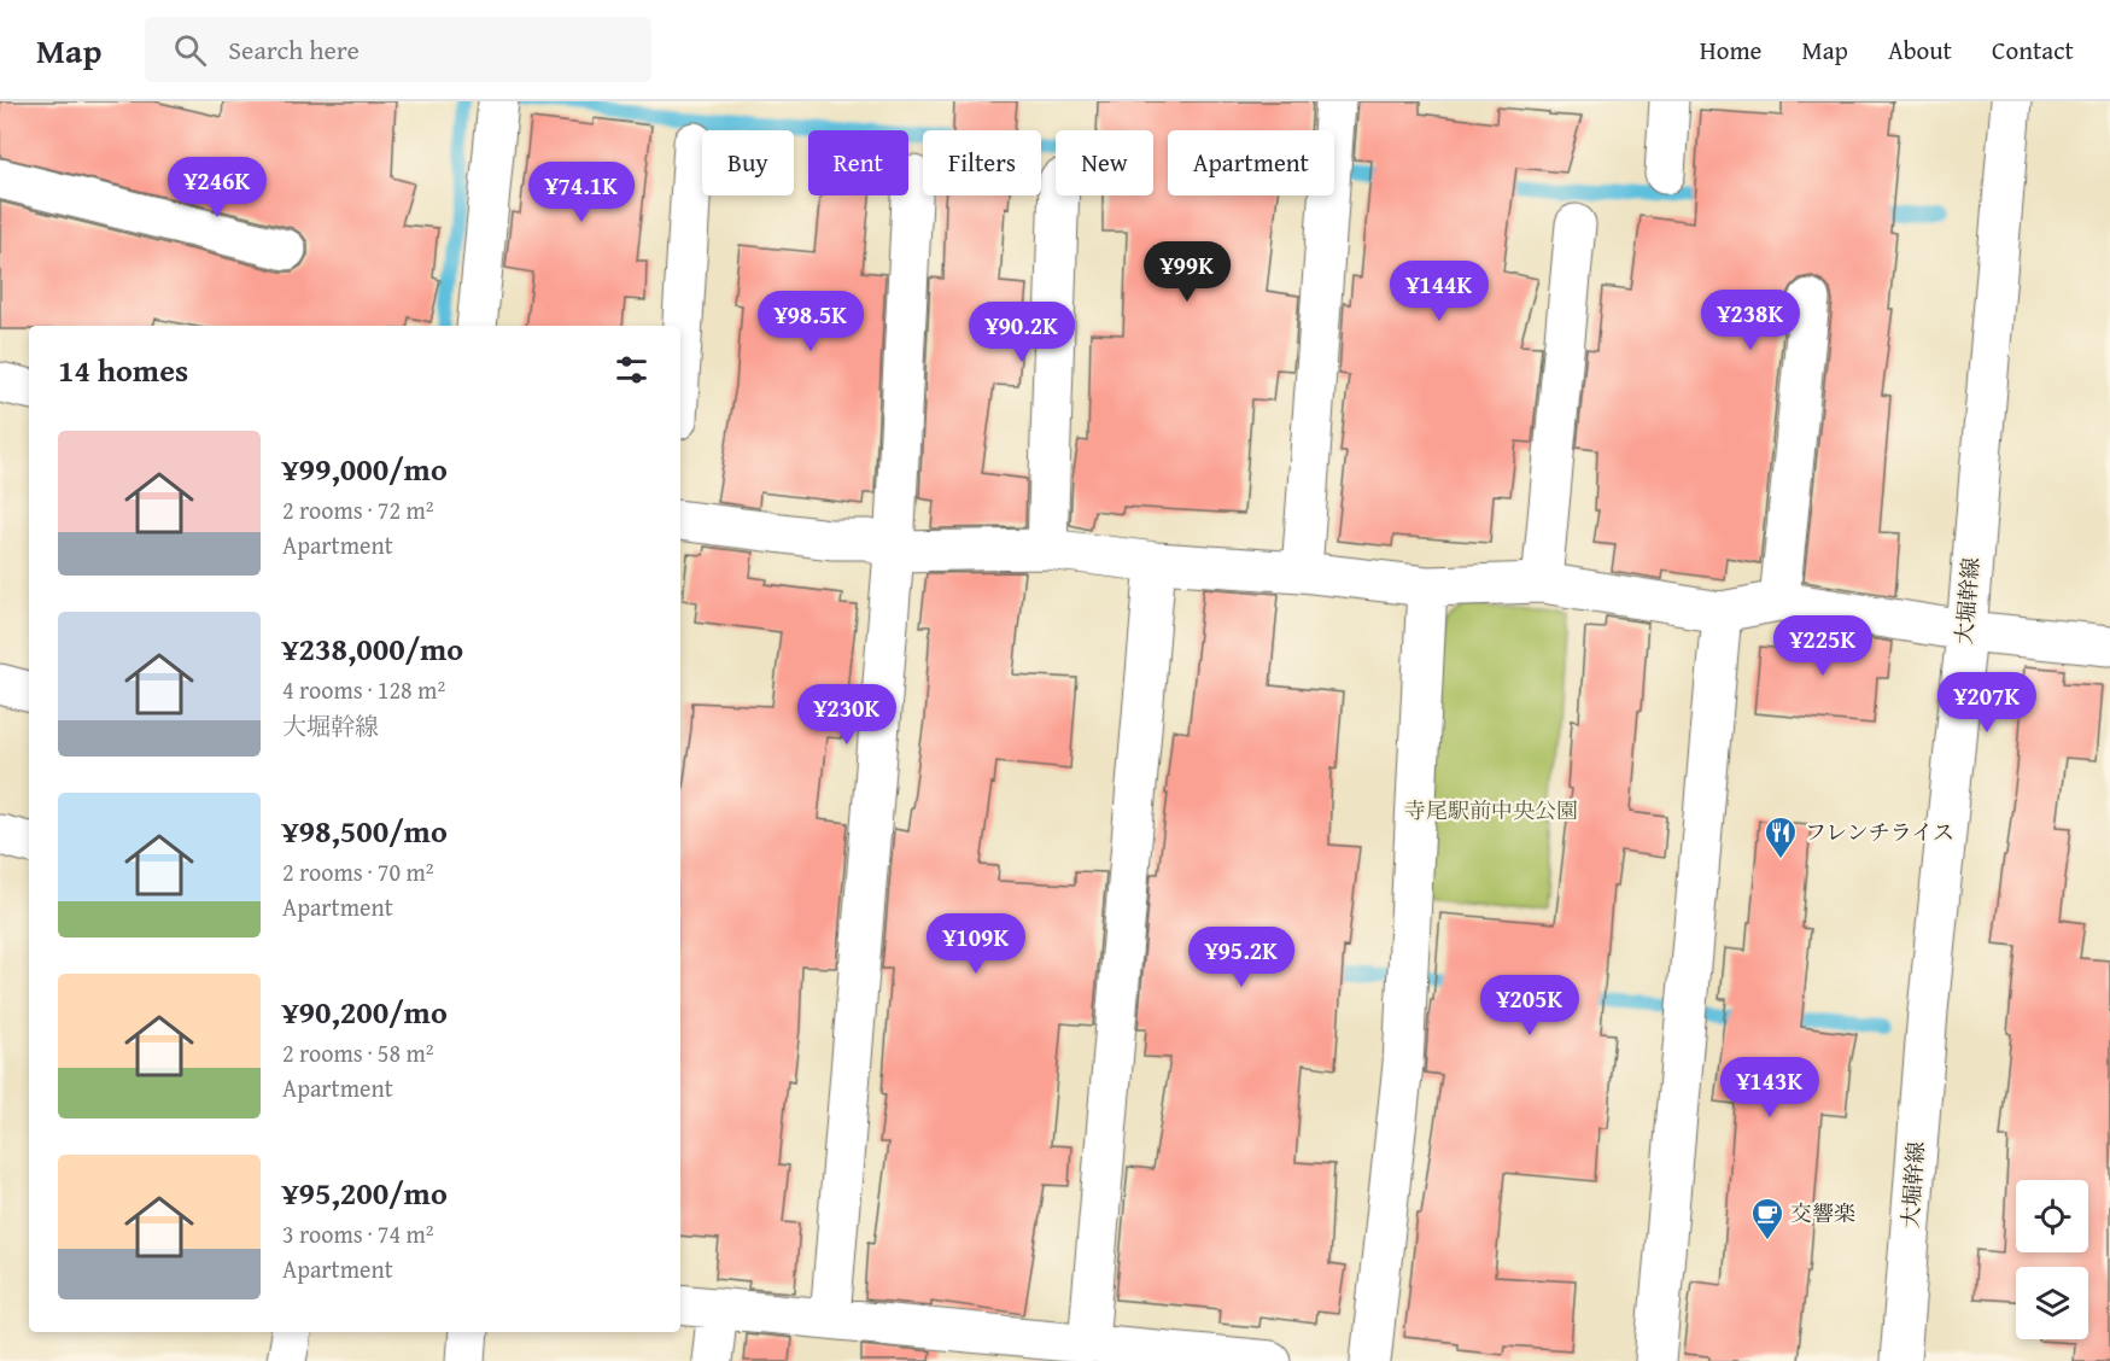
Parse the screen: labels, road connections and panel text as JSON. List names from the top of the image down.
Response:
{
  "streets": {
    "street": ["大堀幹線"]
  },
  "parks": ["寺尾駅前中央公園"],
  "places": {
    "restaurant": ["フレンチライス"],
    "cafe": ["交響楽"]
  },
  "page": {
    "header": "Map",
    "search": "Search here",
    "nav": [
      "Home",
      "Map",
      "About",
      "Contact"
    ],
    "chip": [
      "Buy",
      "Rent",
      "Filters",
      "New",
      "Apartment"
    ],
    "price": [
      "¥246K",
      "¥74.1K",
      "¥99K",
      "¥144K",
      "¥238K",
      "¥98.5K",
      "¥90.2K",
      "¥225K",
      "¥207K",
      "¥230K",
      "¥109K",
      "¥95.2K",
      "¥205K",
      "¥143K"
    ],
    "heading": "14 homes",
    "list": [
      {
        "name": "¥99,000/mo",
        "note": "2 rooms · 72 m² · Apartment"
      },
      {
        "name": "¥238,000/mo",
        "note": "4 rooms · 128 m² · 大堀幹線"
      },
      {
        "name": "¥98,500/mo",
        "note": "2 rooms · 70 m² · Apartment"
      },
      {
        "name": "¥90,200/mo",
        "note": "2 rooms · 58 m² · Apartment"
      },
      {
        "name": "¥95,200/mo",
        "note": "3 rooms · 74 m² · Apartment"
      }
    ]
  }
}
